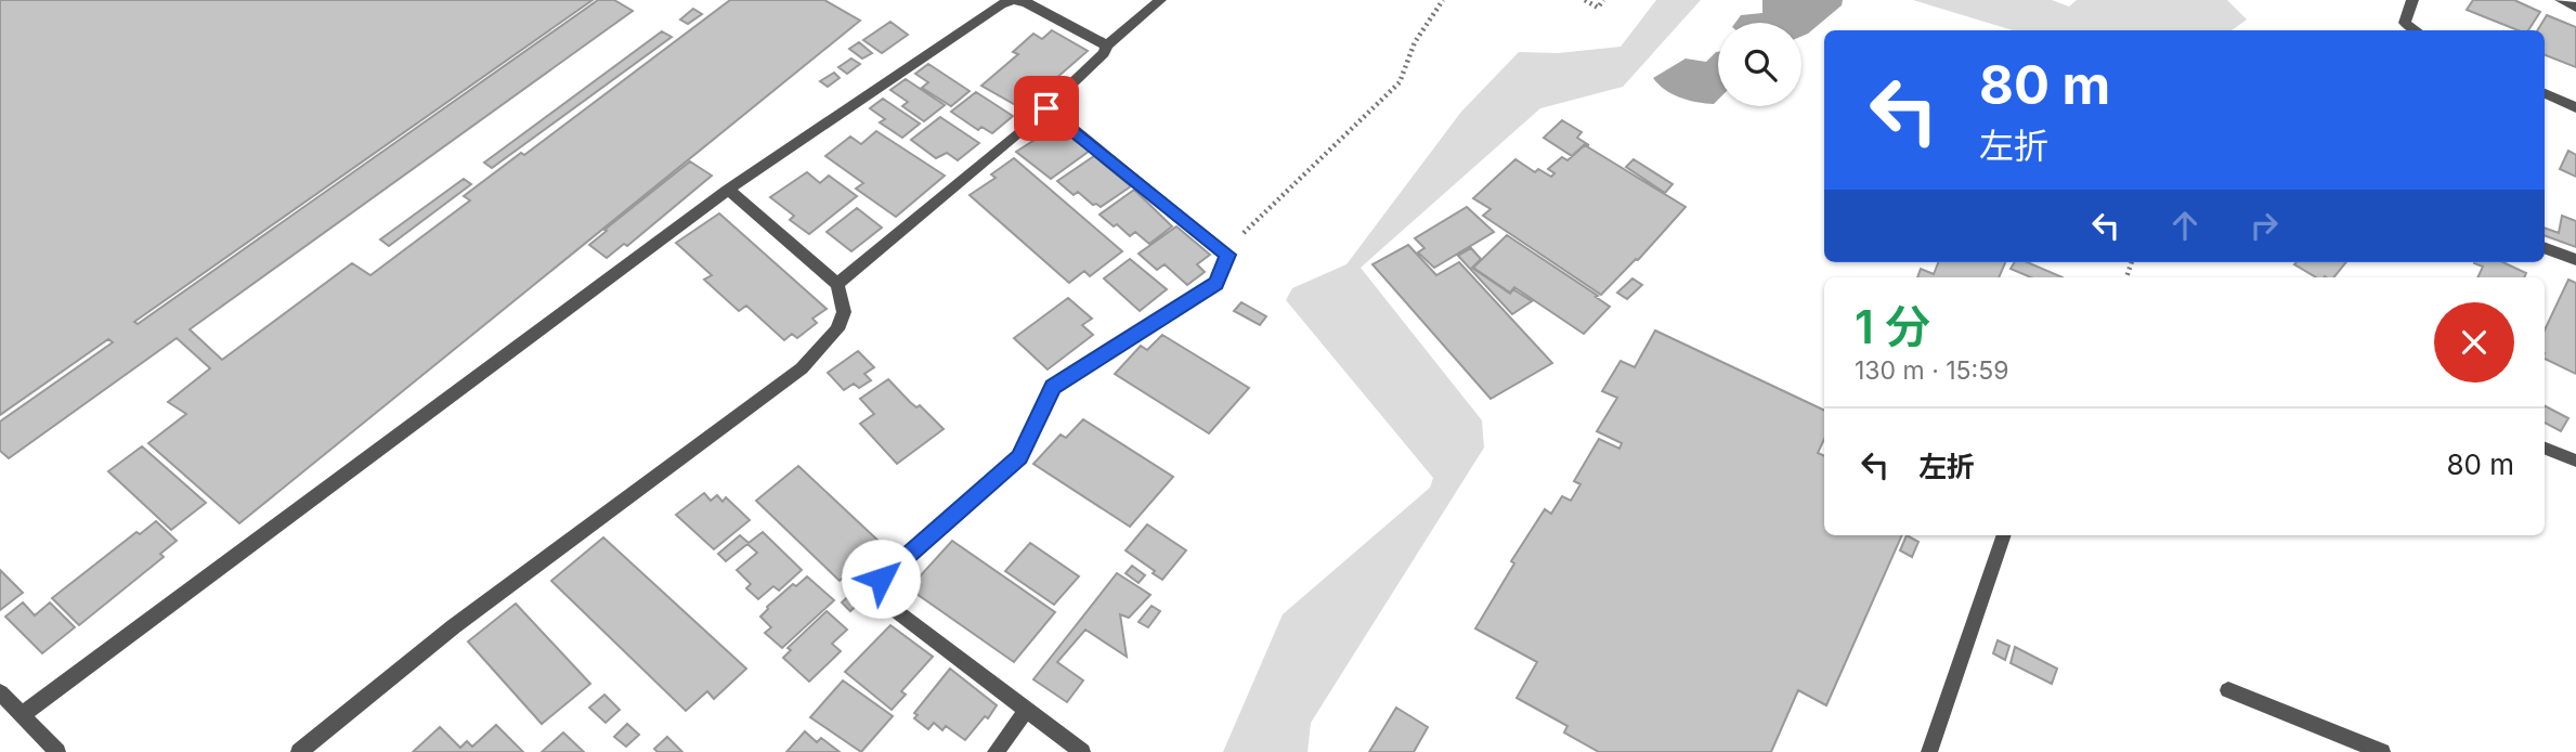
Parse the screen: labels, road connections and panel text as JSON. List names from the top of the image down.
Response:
{
  "page": {
    "turn": ["80 m", "左折"],
    "heading": ["1 分", "130 m · 15:59"],
    "list": [
      {
        "name": "左折",
        "value": "80 m"
      }
    ]
  }
}
